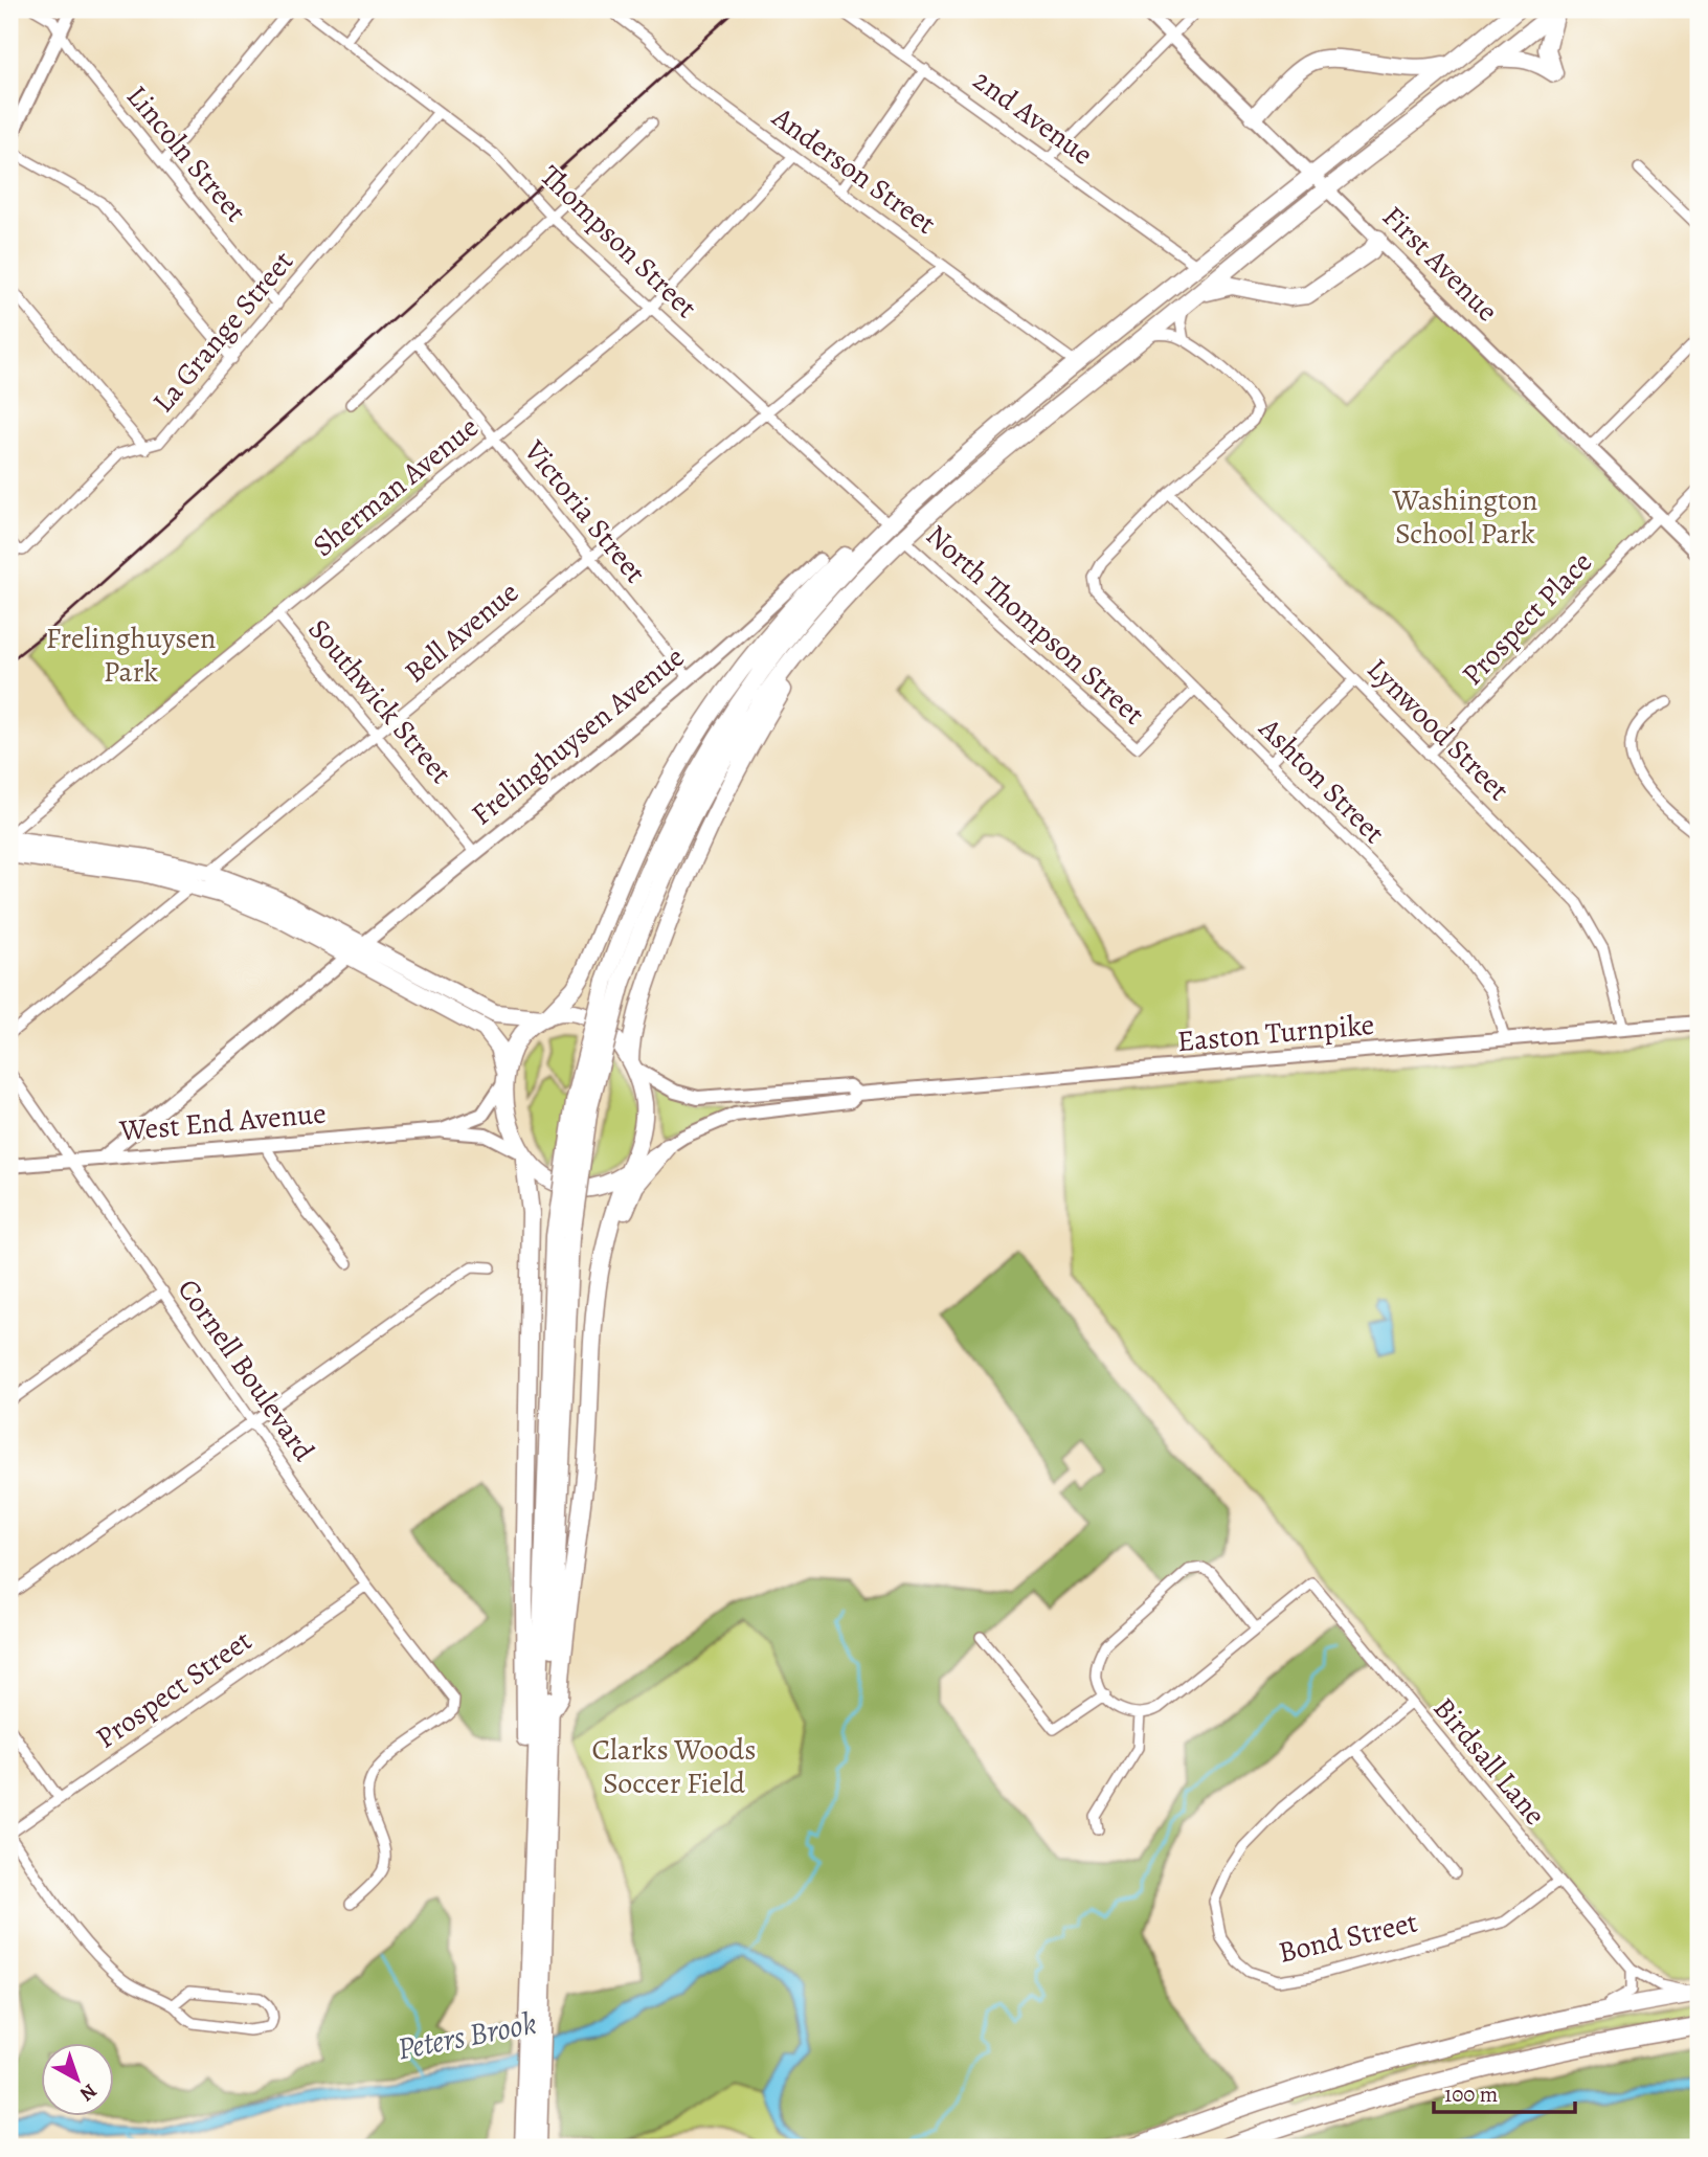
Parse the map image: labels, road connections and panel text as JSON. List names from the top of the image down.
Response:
{
  "streets": {
    "street": [
      "2nd Avenue",
      "Lincoln Street",
      "Anderson Street",
      "Thompson Street",
      "First Avenue",
      "La Grange Street",
      "Sherman Avenue",
      "Victoria Street",
      "Prospect Place",
      "North Thompson Street",
      "Bell Avenue",
      "Southwick Street",
      "Lynwood Street",
      "Frelinghuysen Avenue",
      "Ashton Street",
      "Easton Turnpike",
      "West End Avenue",
      "Cornell Boulevard",
      "Prospect Street",
      "Birdsall Lane",
      "Bond Street"
    ]
  },
  "crossings": [
    ["Lincoln Street", "La Grange Street"],
    ["Anderson Street", "Sherman Avenue"],
    ["Anderson Street", "Bell Avenue"],
    ["Thompson Street", "La Grange Street"],
    ["Thompson Street", "Sherman Avenue"],
    ["Thompson Street", "Bell Avenue"],
    ["First Avenue", "Prospect Place"],
    ["Sherman Avenue", "Victoria Street"],
    ["Sherman Avenue", "Southwick Street"],
    ["Victoria Street", "Bell Avenue"],
    ["Victoria Street", "Frelinghuysen Avenue"],
    ["Prospect Place", "Lynwood Street"],
    ["North Thompson Street", "Ashton Street"],
    ["Bell Avenue", "Southwick Street"],
    ["Southwick Street", "Frelinghuysen Avenue"],
    ["Lynwood Street", "Ashton Street"],
    ["Lynwood Street", "Easton Turnpike"],
    ["Ashton Street", "Easton Turnpike"],
    ["Easton Turnpike", "West End Avenue"],
    ["West End Avenue", "Cornell Boulevard"],
    ["Cornell Boulevard", "Prospect Street"],
    ["Birdsall Lane", "Bond Street"]
  ],
  "water": ["Peters Brook"],
  "parks": ["Washington School Park", "Frelinghuysen Park", "Clarks Woods Soccer Field"],
  "scale_bar": "100 m",
  "north": "bottom right"
}
